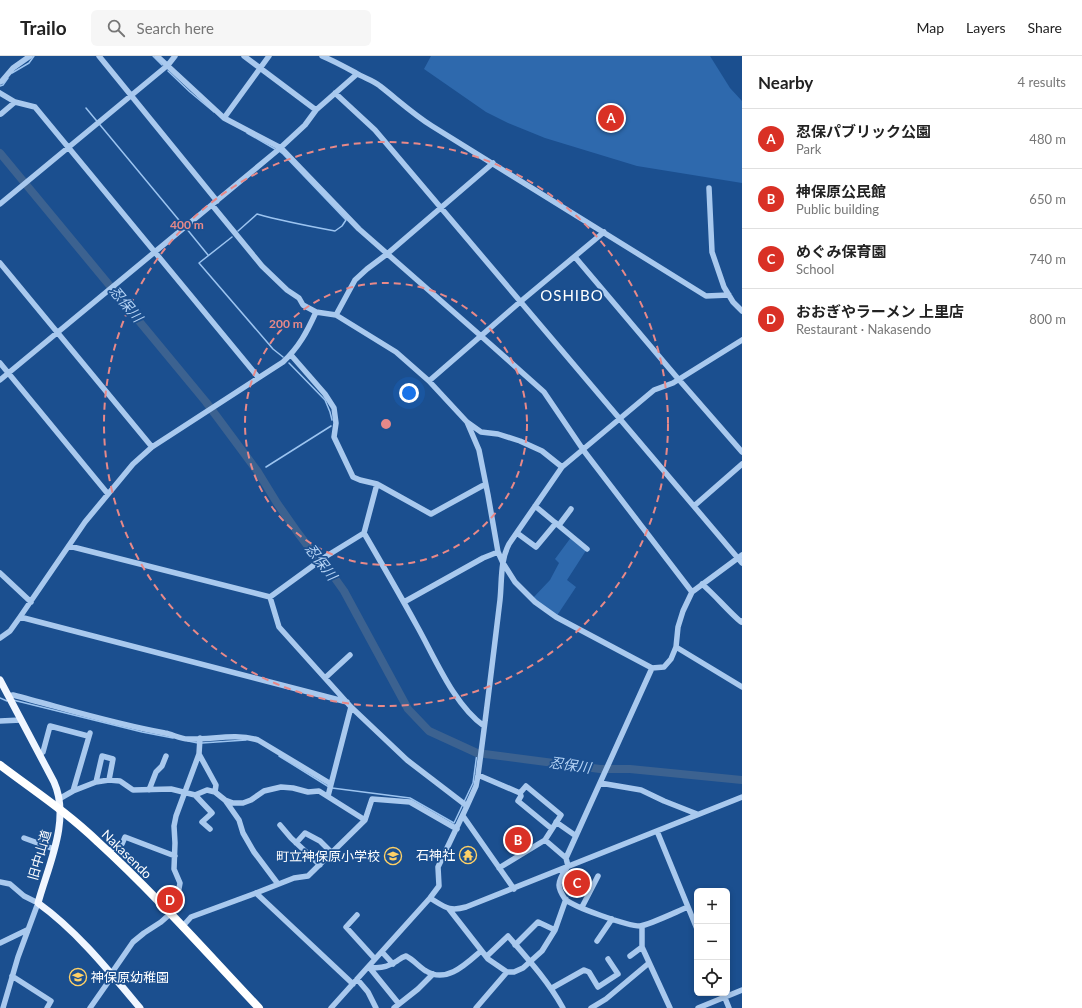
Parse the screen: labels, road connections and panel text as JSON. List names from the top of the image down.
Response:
{
  "streets": {
    "highway": ["Nakasendo"],
    "main road": ["旧中山道"]
  },
  "crossings": [
    ["Nakasendo", "旧中山道"]
  ],
  "districts": ["OSHIBO"],
  "water": ["忍保川"],
  "places": {
    "temple": ["石神社"],
    "school or university": ["町立神保原小学校", "神保原幼稚園"]
  },
  "page": {
    "header": "Trailo",
    "search": "Search here",
    "nav": ["Map", "Layers", "Share"],
    "heading": ["Nearby", "4 results"],
    "pins": [
      "A",
      "B",
      "C",
      "D"
    ],
    "list": [
      {
        "mark": "A",
        "name": "忍保パブリック公園",
        "note": "Park",
        "value": "480 m"
      },
      {
        "mark": "B",
        "name": "神保原公民館",
        "note": "Public building",
        "value": "650 m"
      },
      {
        "mark": "C",
        "name": "めぐみ保育園",
        "note": "School",
        "value": "740 m"
      },
      {
        "mark": "D",
        "name": "おおぎやラーメン 上里店",
        "note": "Restaurant · Nakasendo",
        "value": "800 m"
      }
    ],
    "map_buttons": ["+", "−"]
  },
  "rings": ["400 m", "200 m"]
}
